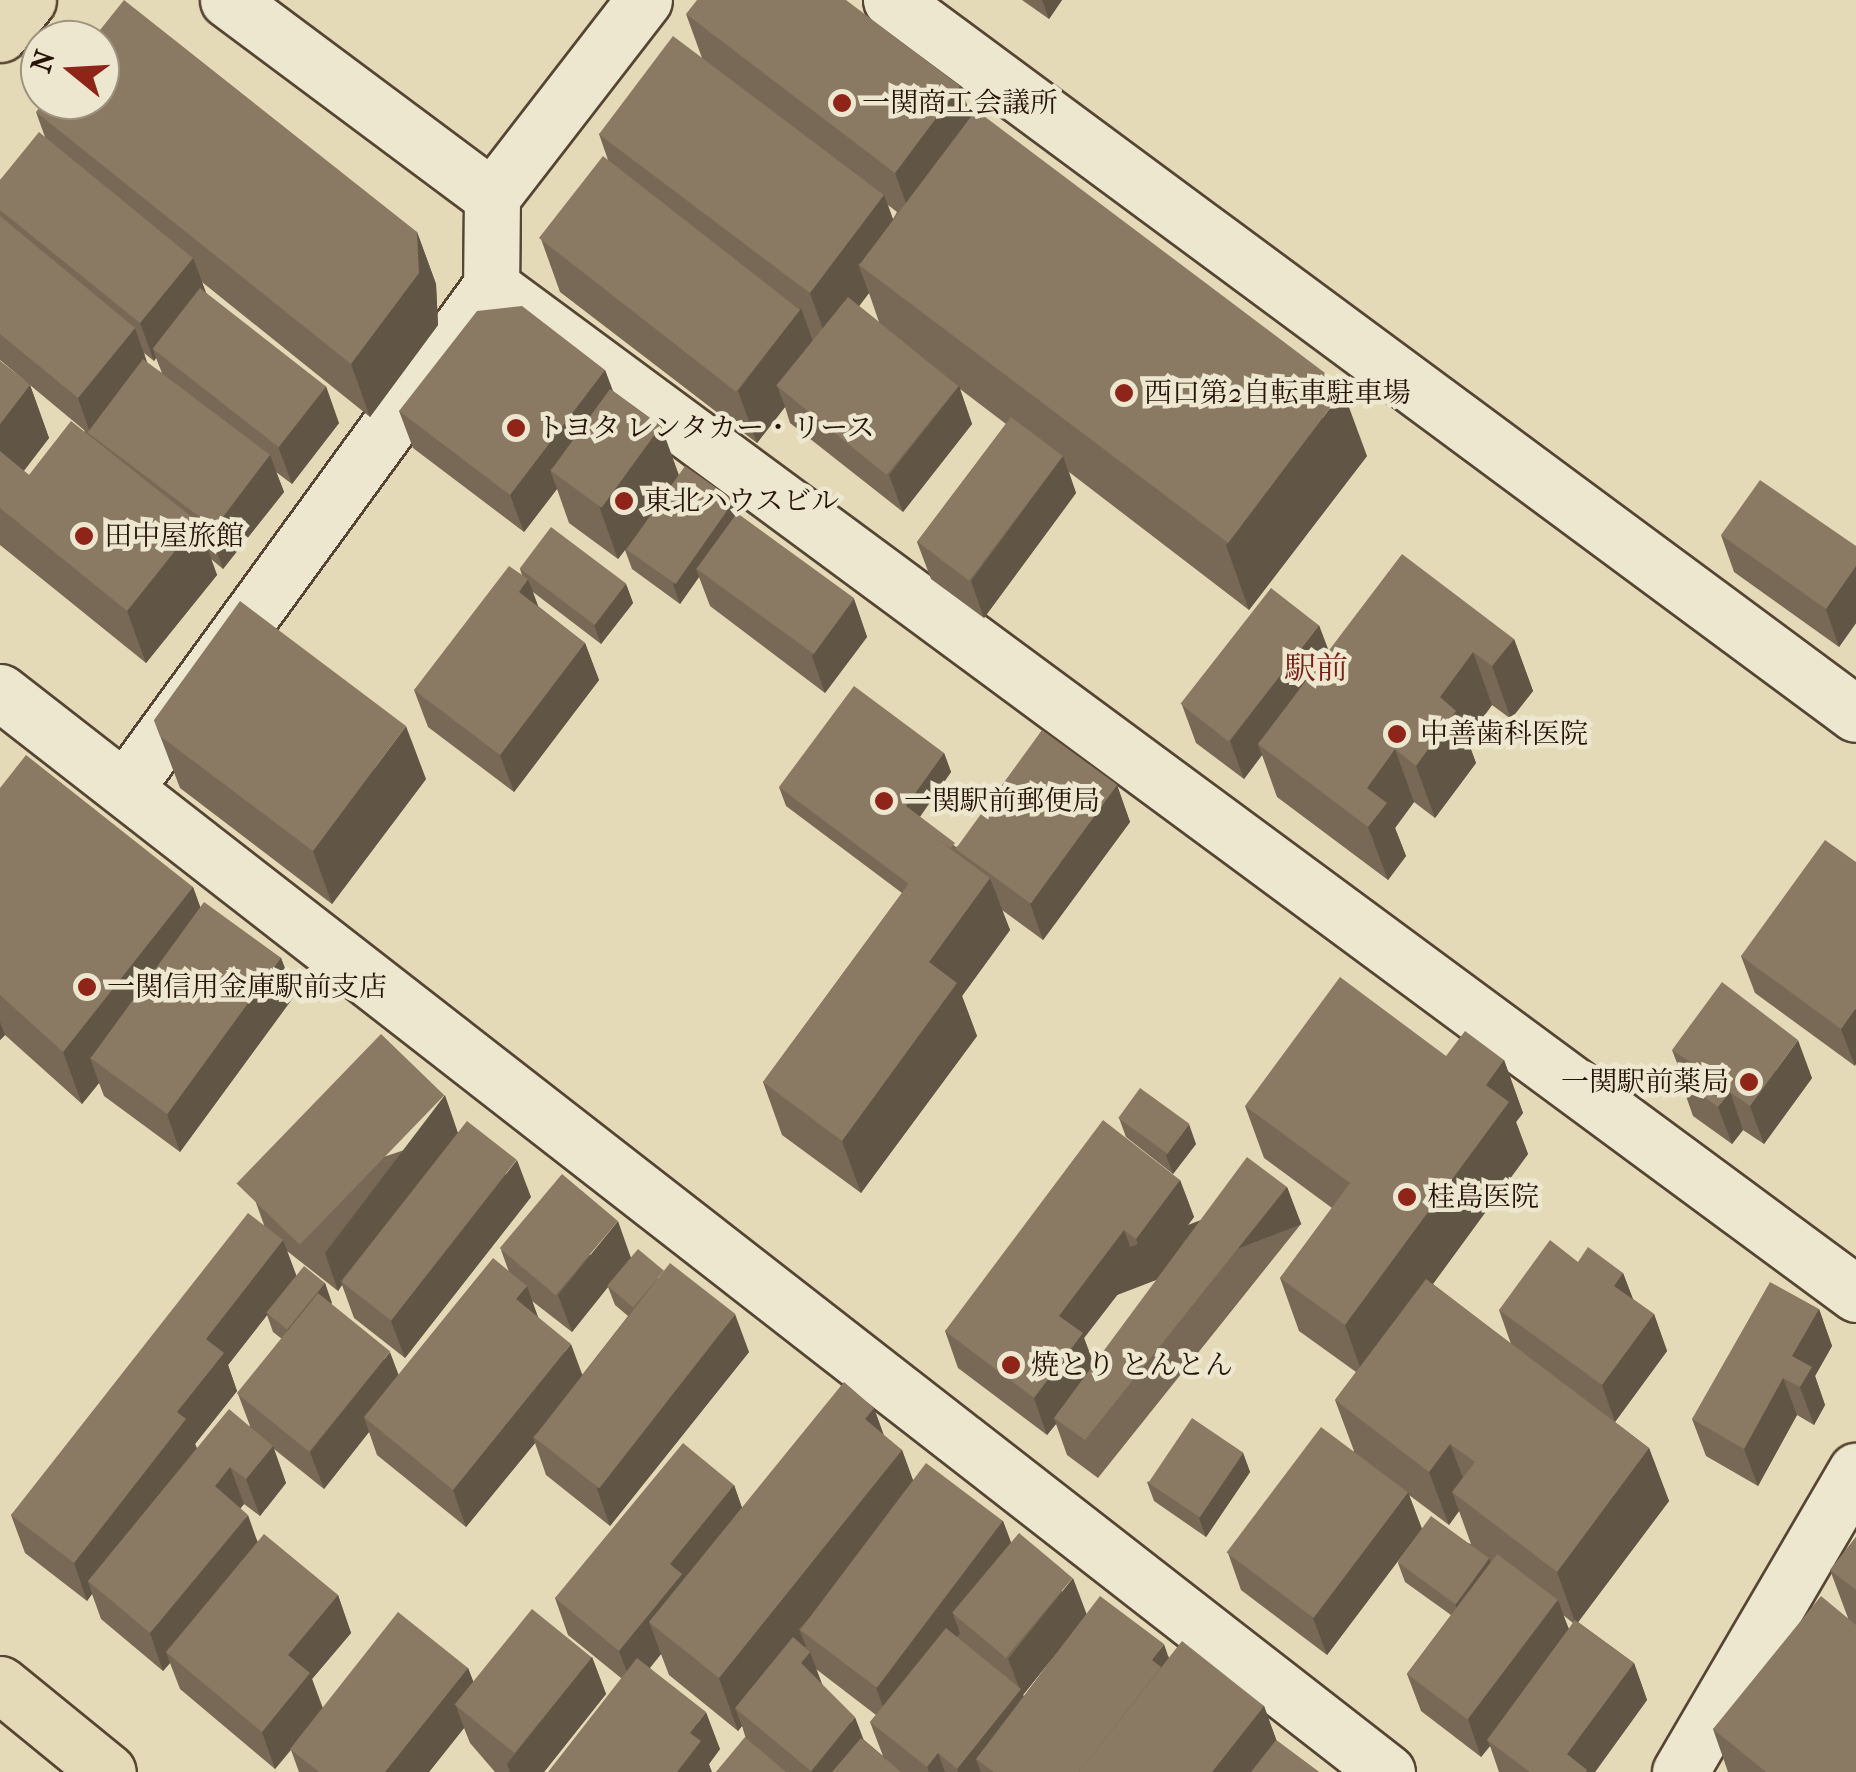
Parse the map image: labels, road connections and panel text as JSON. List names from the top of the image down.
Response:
{
  "districts": ["駅前"],
  "places": [
    "一関商工会議所",
    "西口第2自転車駐車場",
    "トヨタ レンタカー・リース",
    "東北ハウスビル",
    "田中屋旅館",
    "中善歯科医院",
    "一関駅前郵便局",
    "一関信用金庫駅前支店",
    "一関駅前薬局",
    "桂島医院",
    "焼とり とんとん"
  ],
  "north": "left"
}
